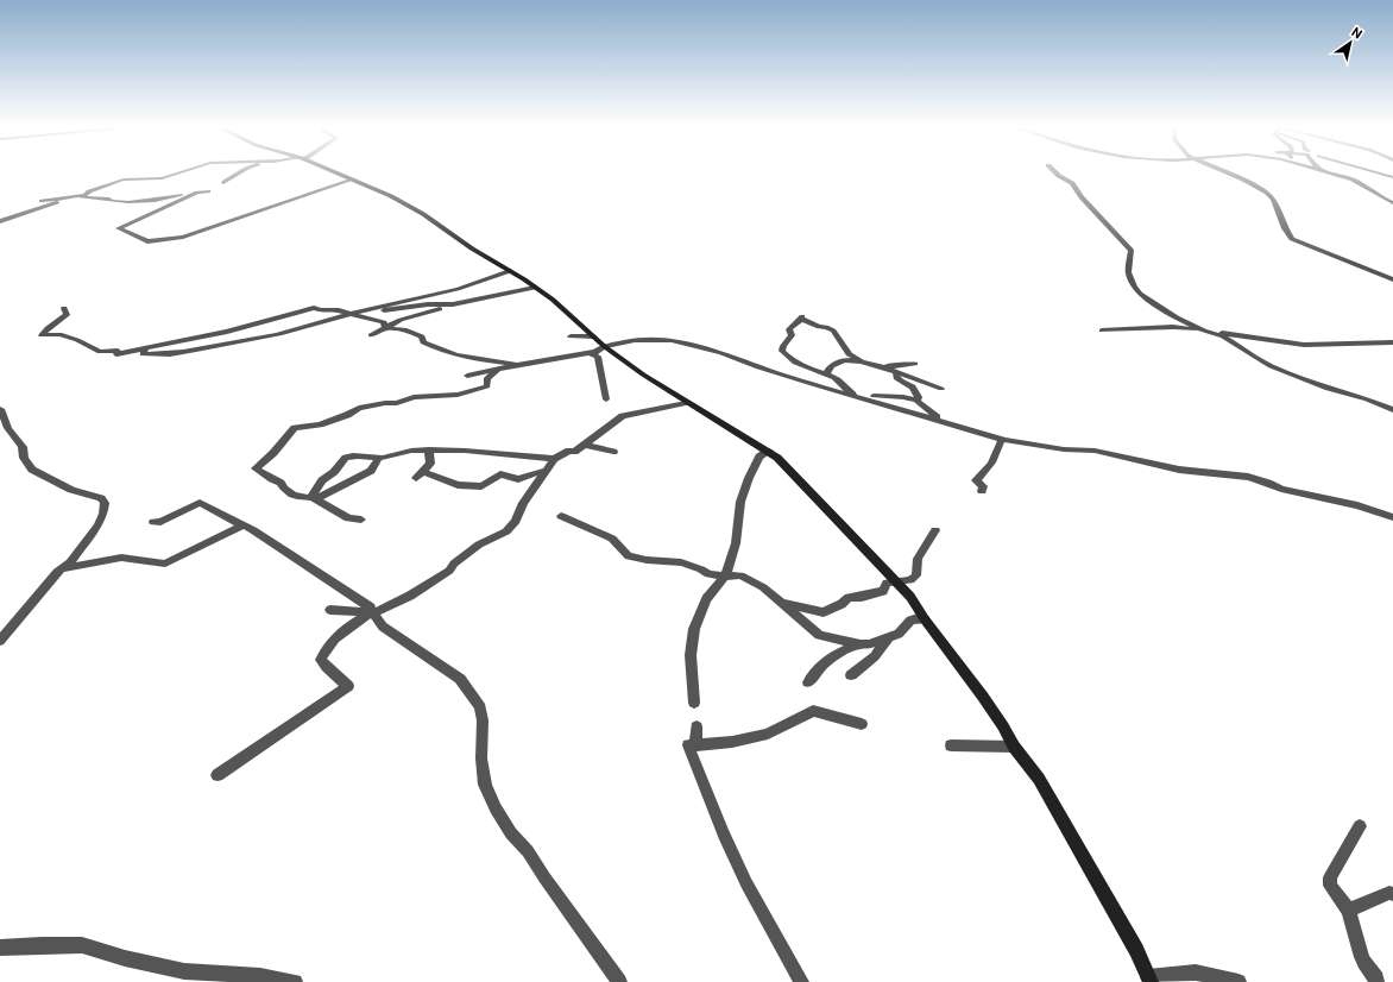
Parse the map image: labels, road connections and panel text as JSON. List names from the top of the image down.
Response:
{
  "north": "top right"
}
